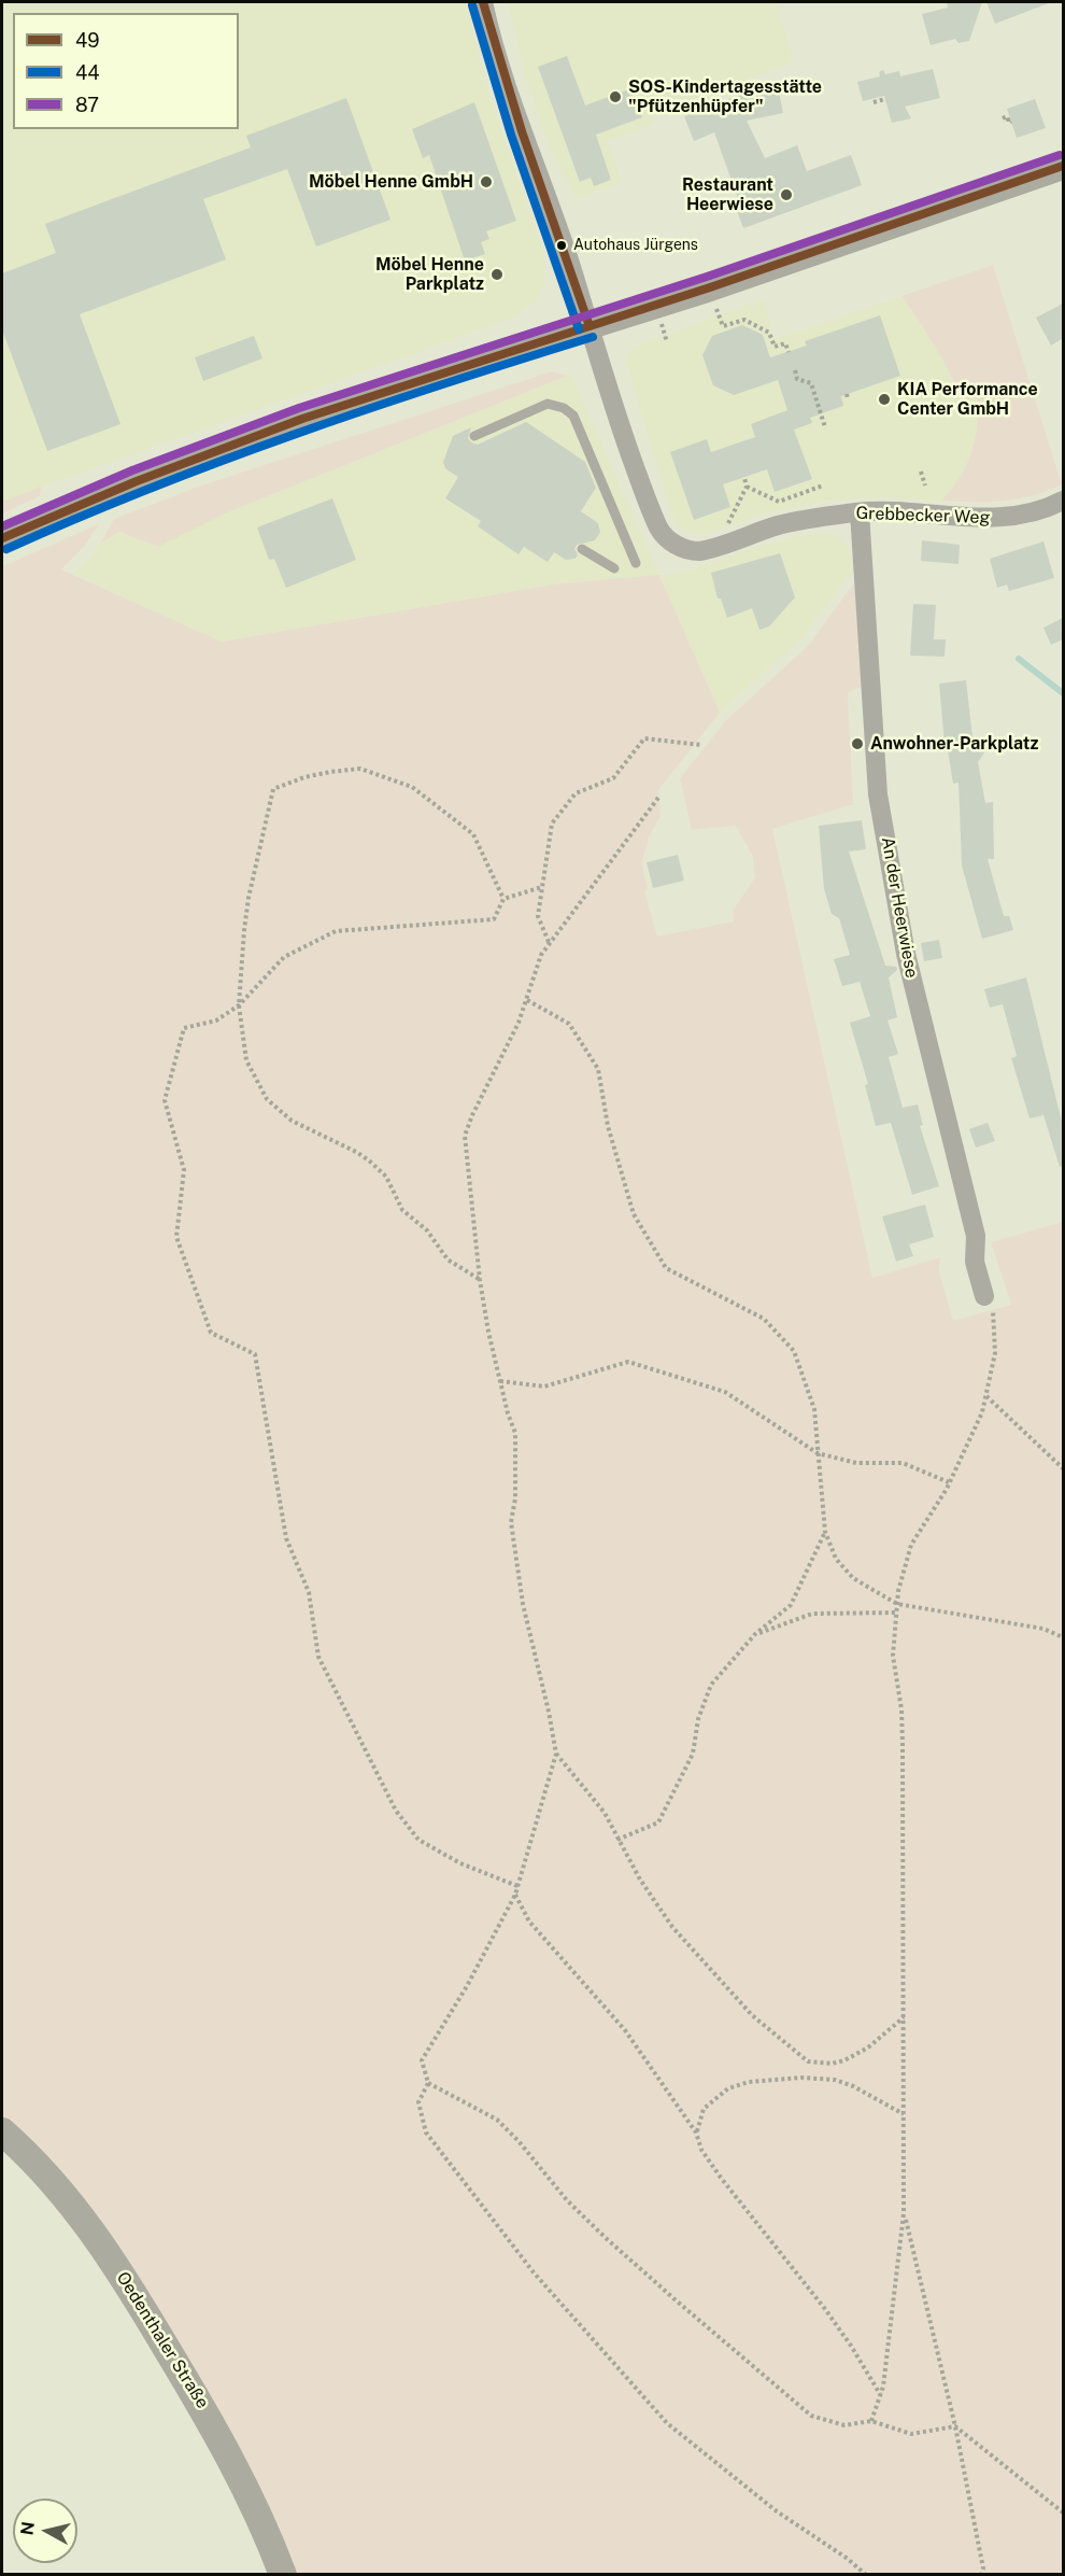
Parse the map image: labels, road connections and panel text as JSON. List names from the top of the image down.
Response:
{
  "streets": {
    "main road": ["Oedenthaler Straße"],
    "street": ["Grebbecker Weg", "An der Heerwiese"]
  },
  "crossings": [
    ["Grebbecker Weg", "An der Heerwiese"]
  ],
  "places": [
    "SOS-Kindertagesstätte \"Pfützenhüpfer\"",
    "Möbel Henne GmbH",
    "Restaurant Heerwiese",
    "Autohaus Jürgens",
    "Möbel Henne Parkplatz",
    "KIA Performance Center GmbH",
    "Anwohner-Parkplatz"
  ],
  "lines": ["transit line 49", "transit line 44", "transit line 87"],
  "legend": ["49", "44", "87"],
  "north": "left"
}
